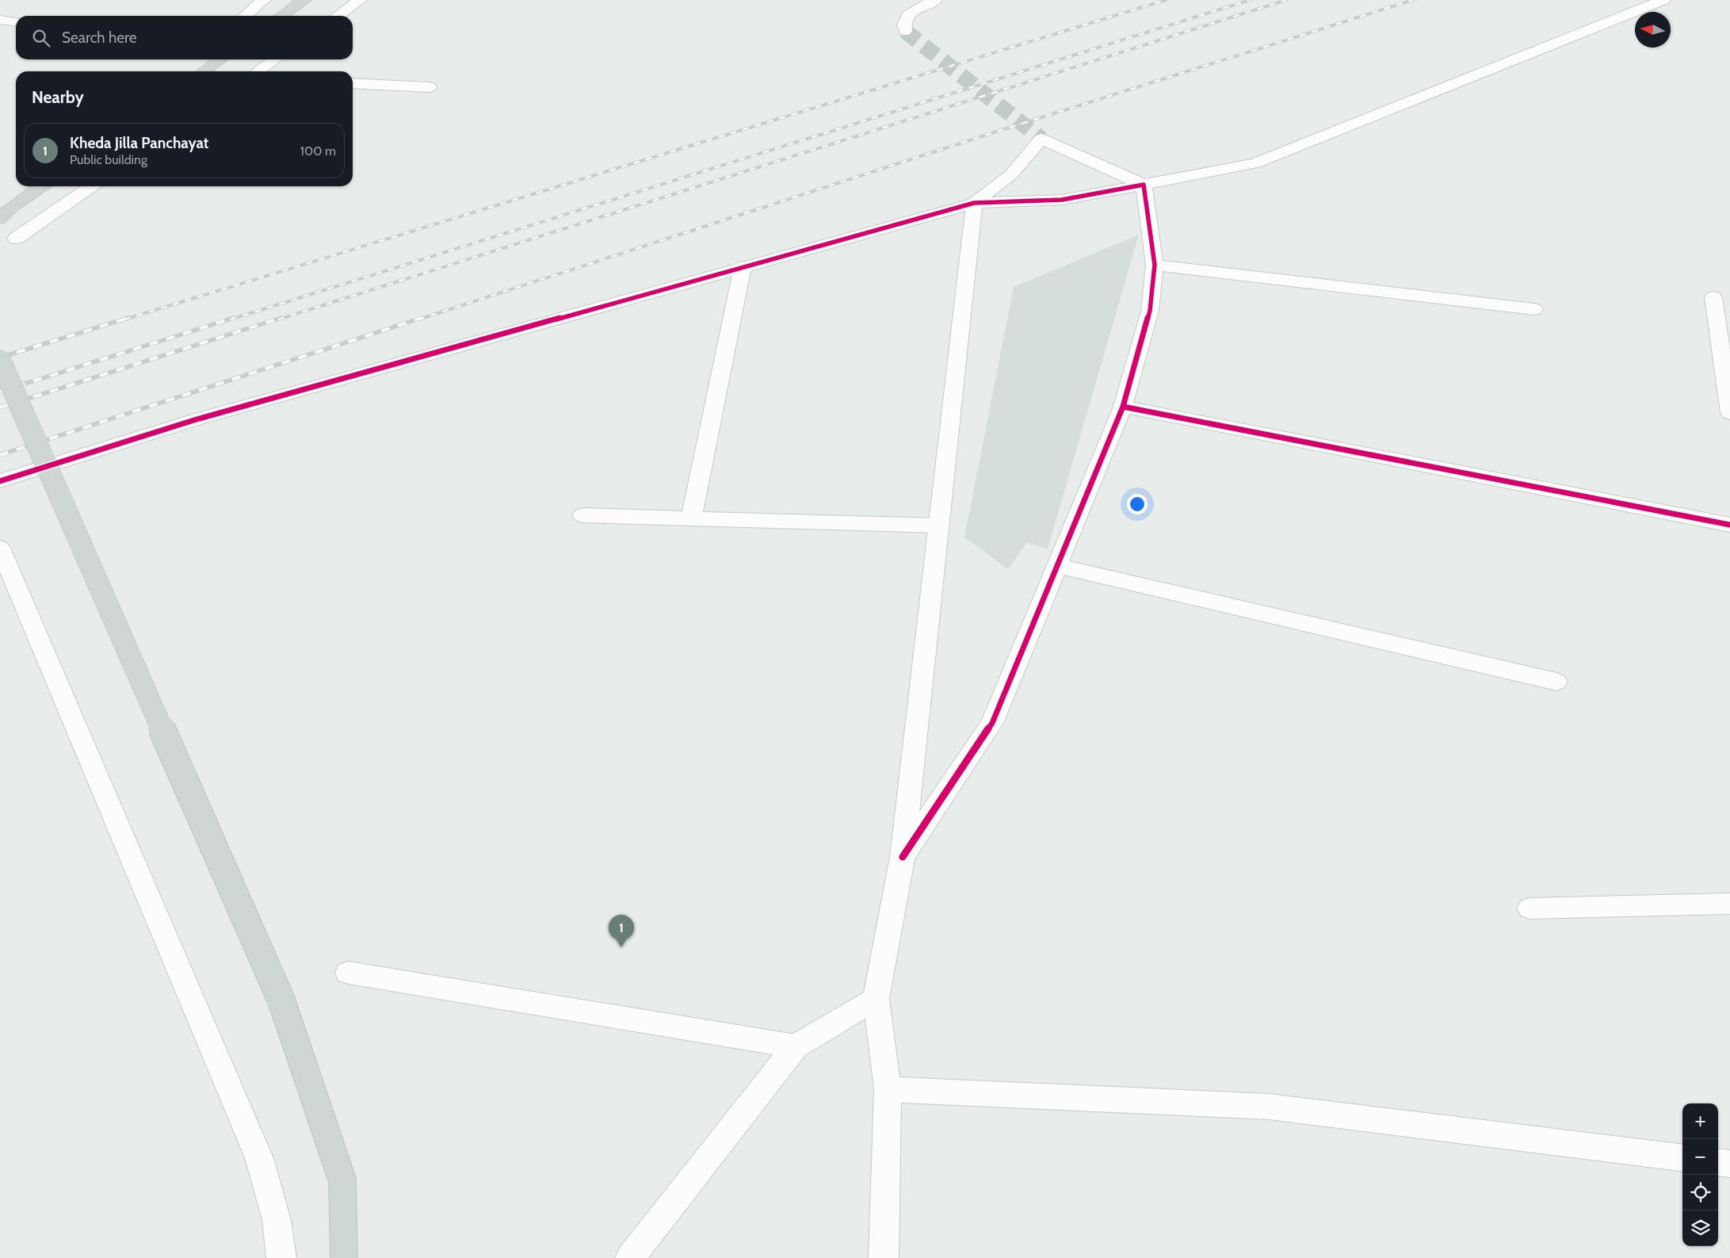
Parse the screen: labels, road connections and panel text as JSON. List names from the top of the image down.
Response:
{
  "north": "left",
  "page": {
    "search": "Search here",
    "heading": "Nearby",
    "list": [
      {
        "mark": "1",
        "name": "Kheda Jilla Panchayat",
        "note": "Public building",
        "value": "100 m"
      }
    ],
    "pins": "1",
    "map_buttons": ["+", "−"]
  }
}
